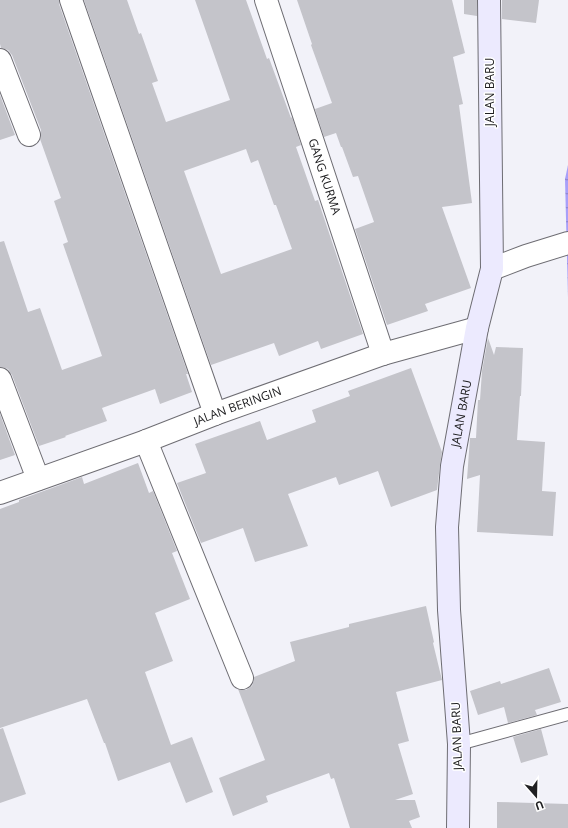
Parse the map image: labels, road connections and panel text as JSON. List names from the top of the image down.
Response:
{
  "streets": {
    "main road": ["JALAN BARU"],
    "street": ["GANG KURMA", "JALAN BERINGIN"]
  },
  "crossings": [
    ["JALAN BARU", "JALAN BERINGIN"],
    ["GANG KURMA", "JALAN BERINGIN"]
  ],
  "north": "bottom"
}
